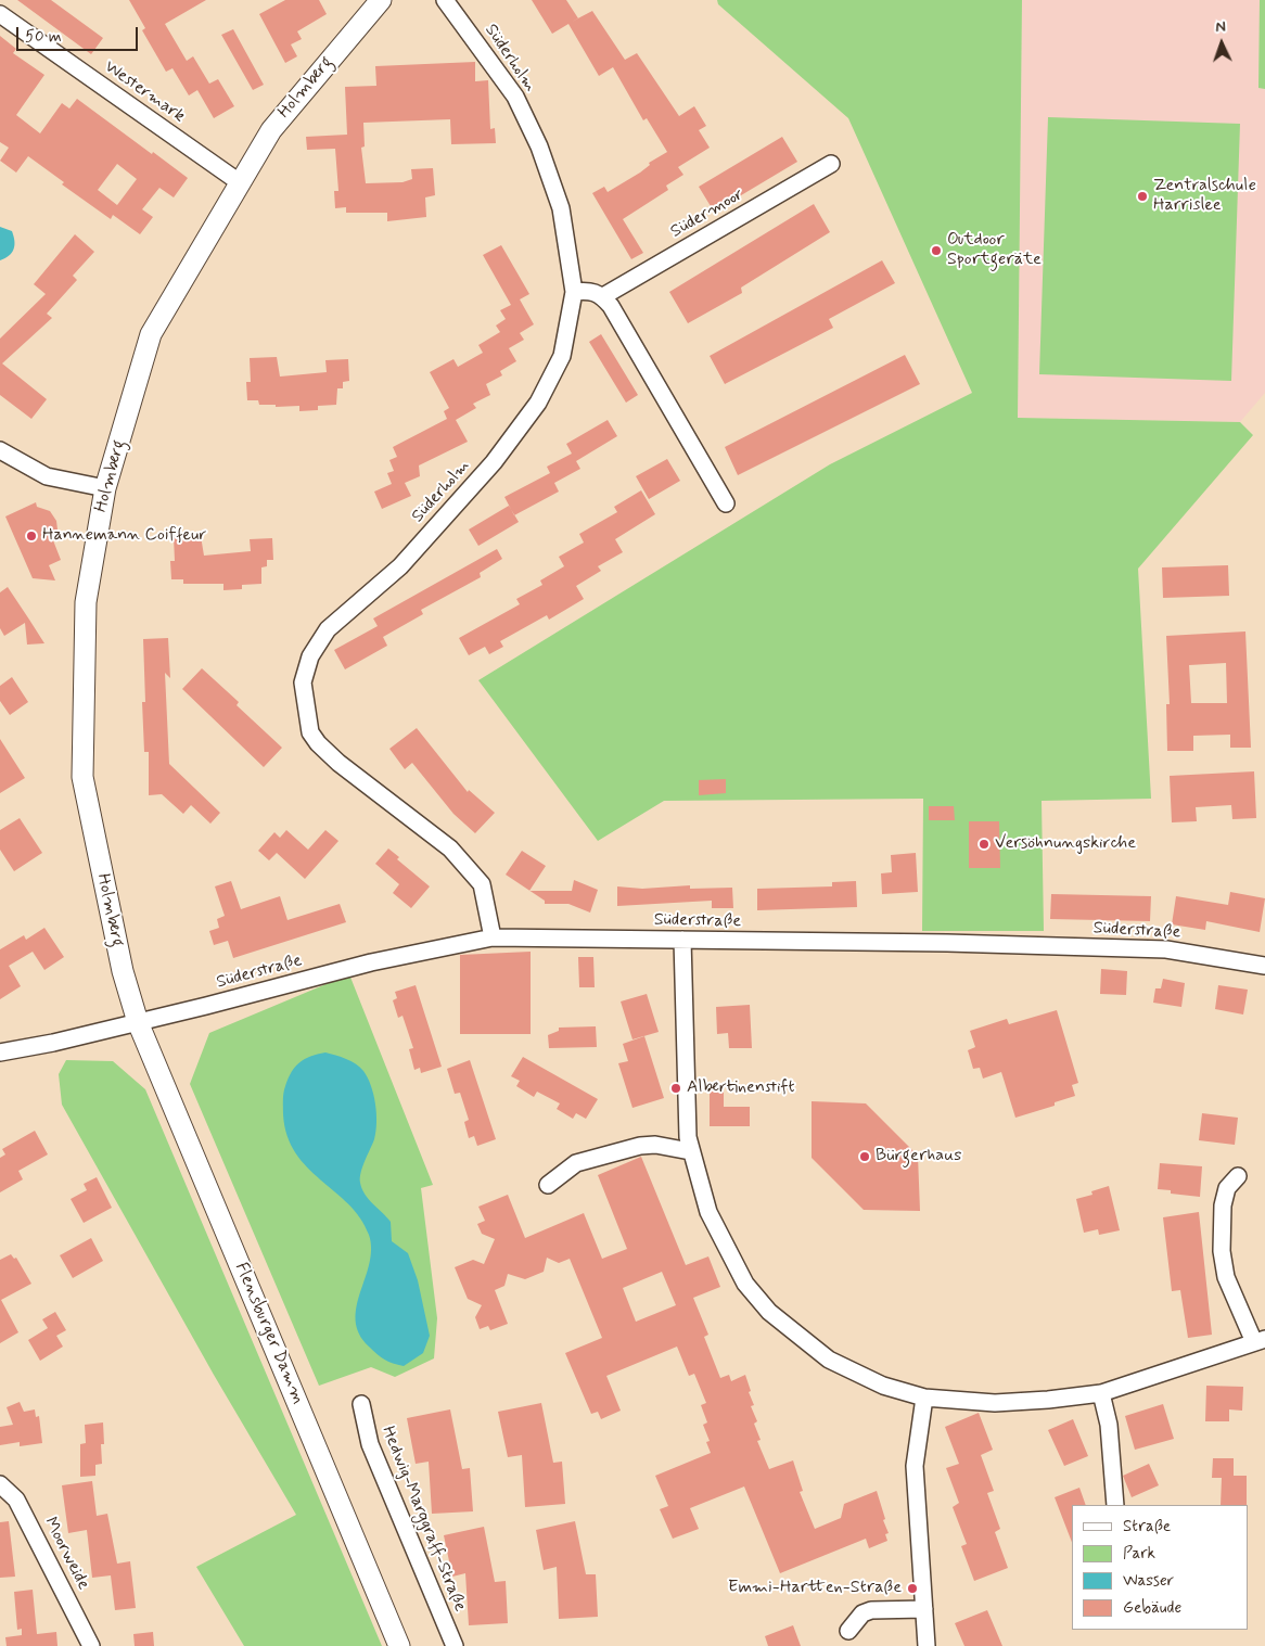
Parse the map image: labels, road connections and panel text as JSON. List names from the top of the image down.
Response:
{
  "streets": {
    "street": [
      "Süderholm",
      "Holmberg",
      "Westermark",
      "Südermoor",
      "Süderstraße",
      "Flensburger Damm",
      "Hedwig-Marggraff-Straße",
      "Moorweide"
    ]
  },
  "crossings": [
    ["Süderholm", "Süderstraße"],
    ["Holmberg", "Westermark"],
    ["Holmberg", "Süderstraße"],
    ["Holmberg", "Flensburger Damm"],
    ["Süderstraße", "Flensburger Damm"]
  ],
  "places": [
    "Zentralschule Harrislee",
    "Outdoor Sportgeräte",
    "Hannemann Coiffeur",
    "Versöhnungskirche",
    "Albertinenstift",
    "Bürgerhaus",
    "Emmi-Hartten-Straße"
  ],
  "legend": [
    "Straße",
    "Park",
    "Wasser",
    "Gebäude"
  ],
  "scale_bar": "50 m",
  "north": "top"
}
